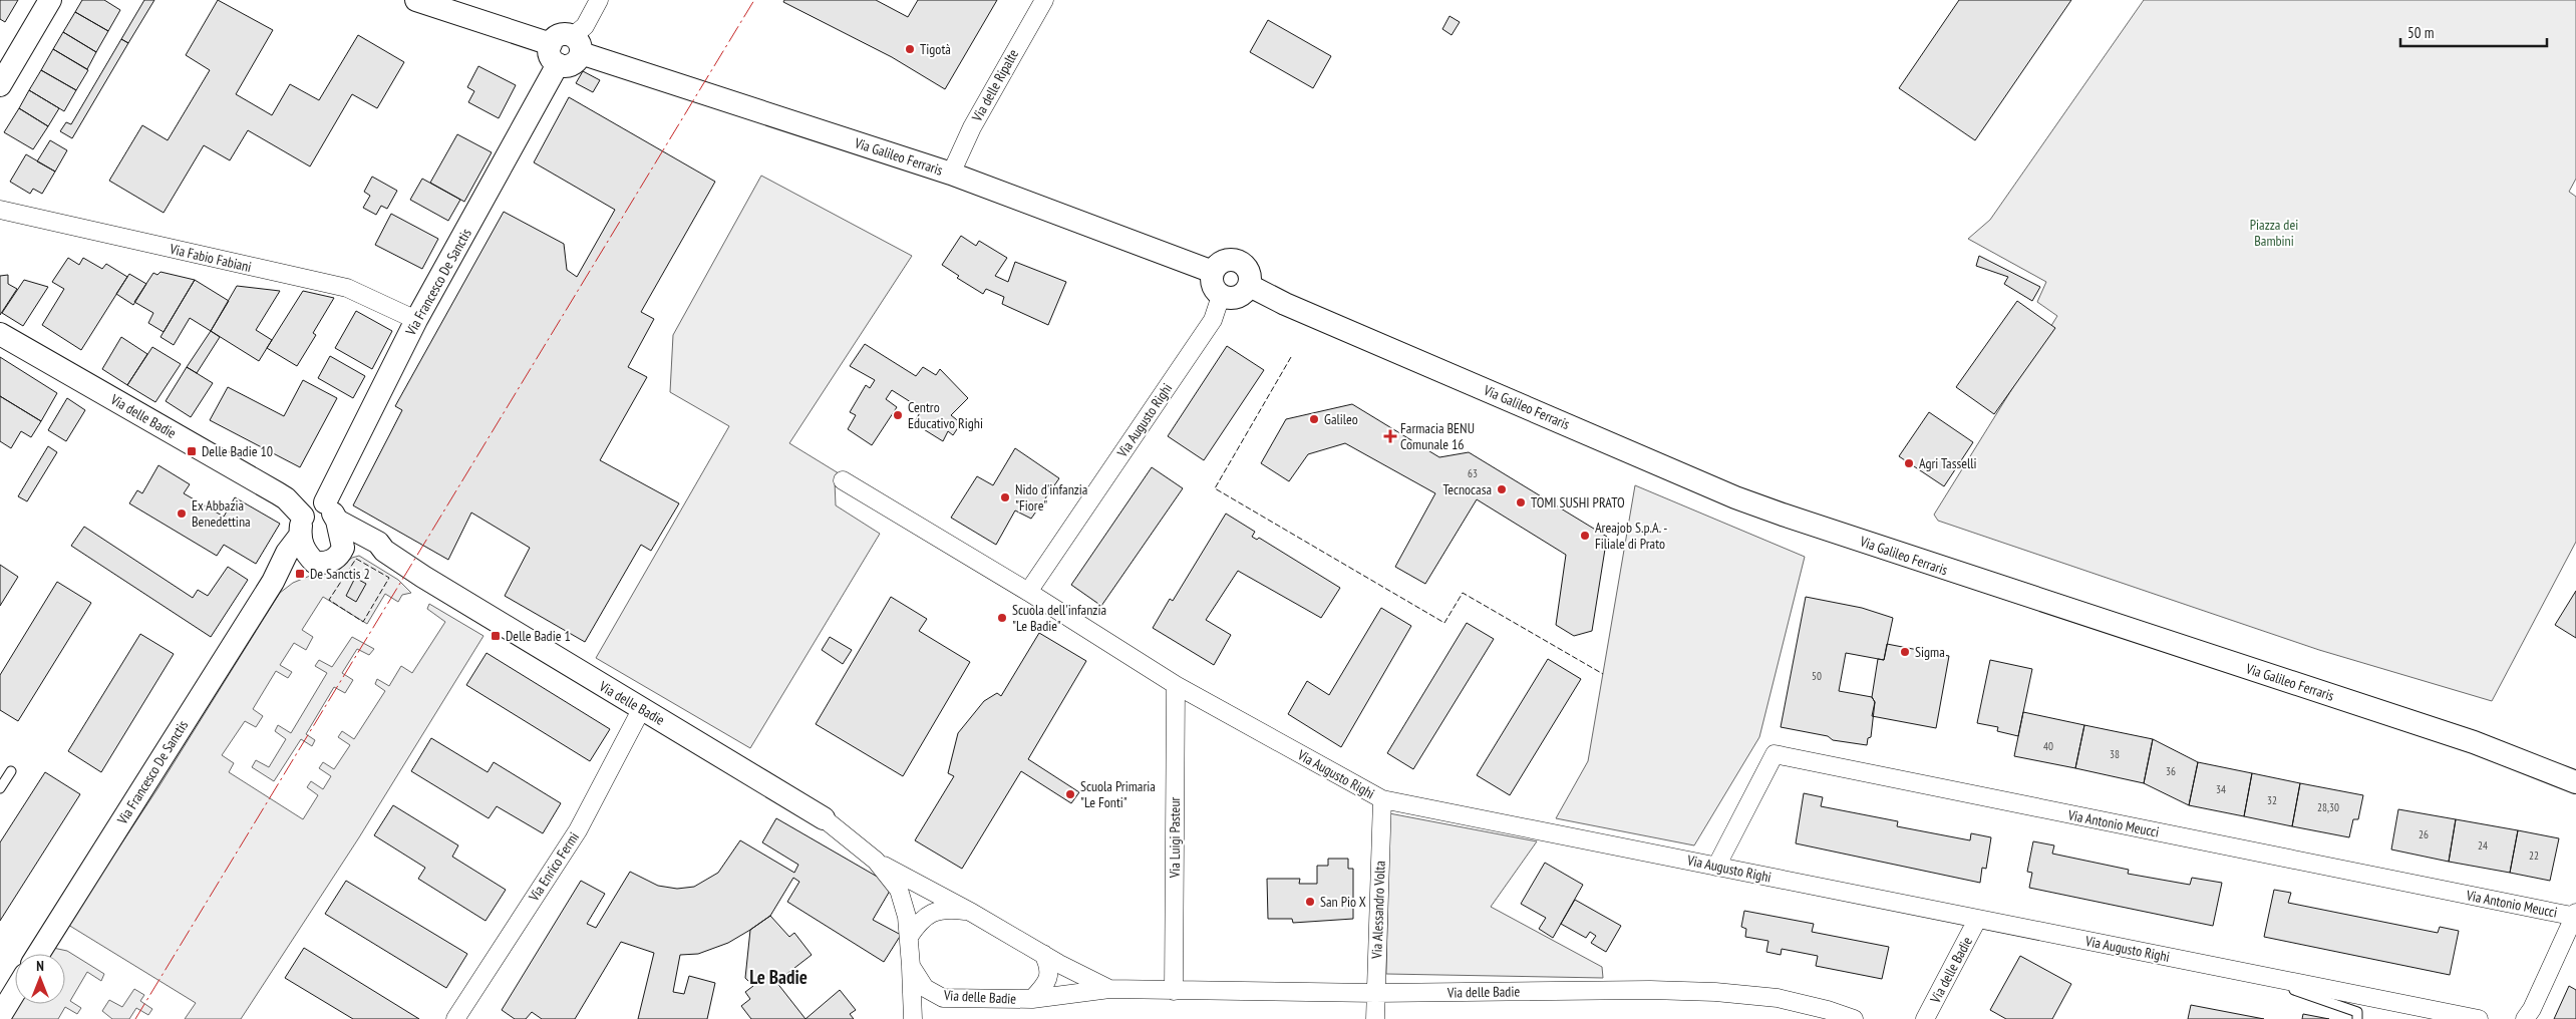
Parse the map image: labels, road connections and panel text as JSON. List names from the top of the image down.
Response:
{
  "streets": {
    "street": [
      "Via delle Ripalte",
      "Via Galileo Ferraris",
      "Via Fabio Fabiani",
      "Via Francesco De Sanctis",
      "Via delle Badie",
      "Via Augusto Righi",
      "Via Antonio Meucci",
      "Via Luigi Pasteur",
      "Via Enrico Fermi",
      "Via Alessandro Volta"
    ]
  },
  "crossings": [
    ["Via delle Ripalte", "Via Galileo Ferraris"],
    ["Via Galileo Ferraris", "Via Augusto Righi"],
    ["Via Fabio Fabiani", "Via Francesco De Sanctis"],
    ["Via Francesco De Sanctis", "Via delle Badie"],
    ["Via delle Badie", "Via Augusto Righi"],
    ["Via delle Badie", "Via Luigi Pasteur"],
    ["Via delle Badie", "Via Enrico Fermi"],
    ["Via delle Badie", "Via Alessandro Volta"],
    ["Via Augusto Righi", "Via Antonio Meucci"],
    ["Via Augusto Righi", "Via Luigi Pasteur"],
    ["Via Augusto Righi", "Via Alessandro Volta"]
  ],
  "districts": ["Le Badie"],
  "parks": ["Piazza dei Bambini"],
  "places": {
    "other": [
      "Tigotà",
      "Centro Educativo Righi",
      "Galileo",
      "Agri Tasselli",
      "Tecnocasa",
      "Nido d'infanzia \"Fiore\"",
      "TOMI SUSHI PRATO",
      "Ex Abbazia Benedettina",
      "Areajob S.p.A. - Filiale di Prato",
      "Scuola dell'infanzia \"Le Badie\"",
      "Sigma",
      "Scuola Primaria \"Le Fonti\"",
      "San Pio X"
    ],
    "health": ["Farmacia BENU Comunale 16"],
    "transit": ["Delle Badie 10", "De Sanctis 2", "Delle Badie 1"]
  },
  "house_numbers": [
    "63",
    "50",
    "40",
    "38",
    "36",
    "34",
    "32",
    "28,30",
    "26",
    "24",
    "22"
  ],
  "scale_bar": "50 m",
  "north": "top"
}
